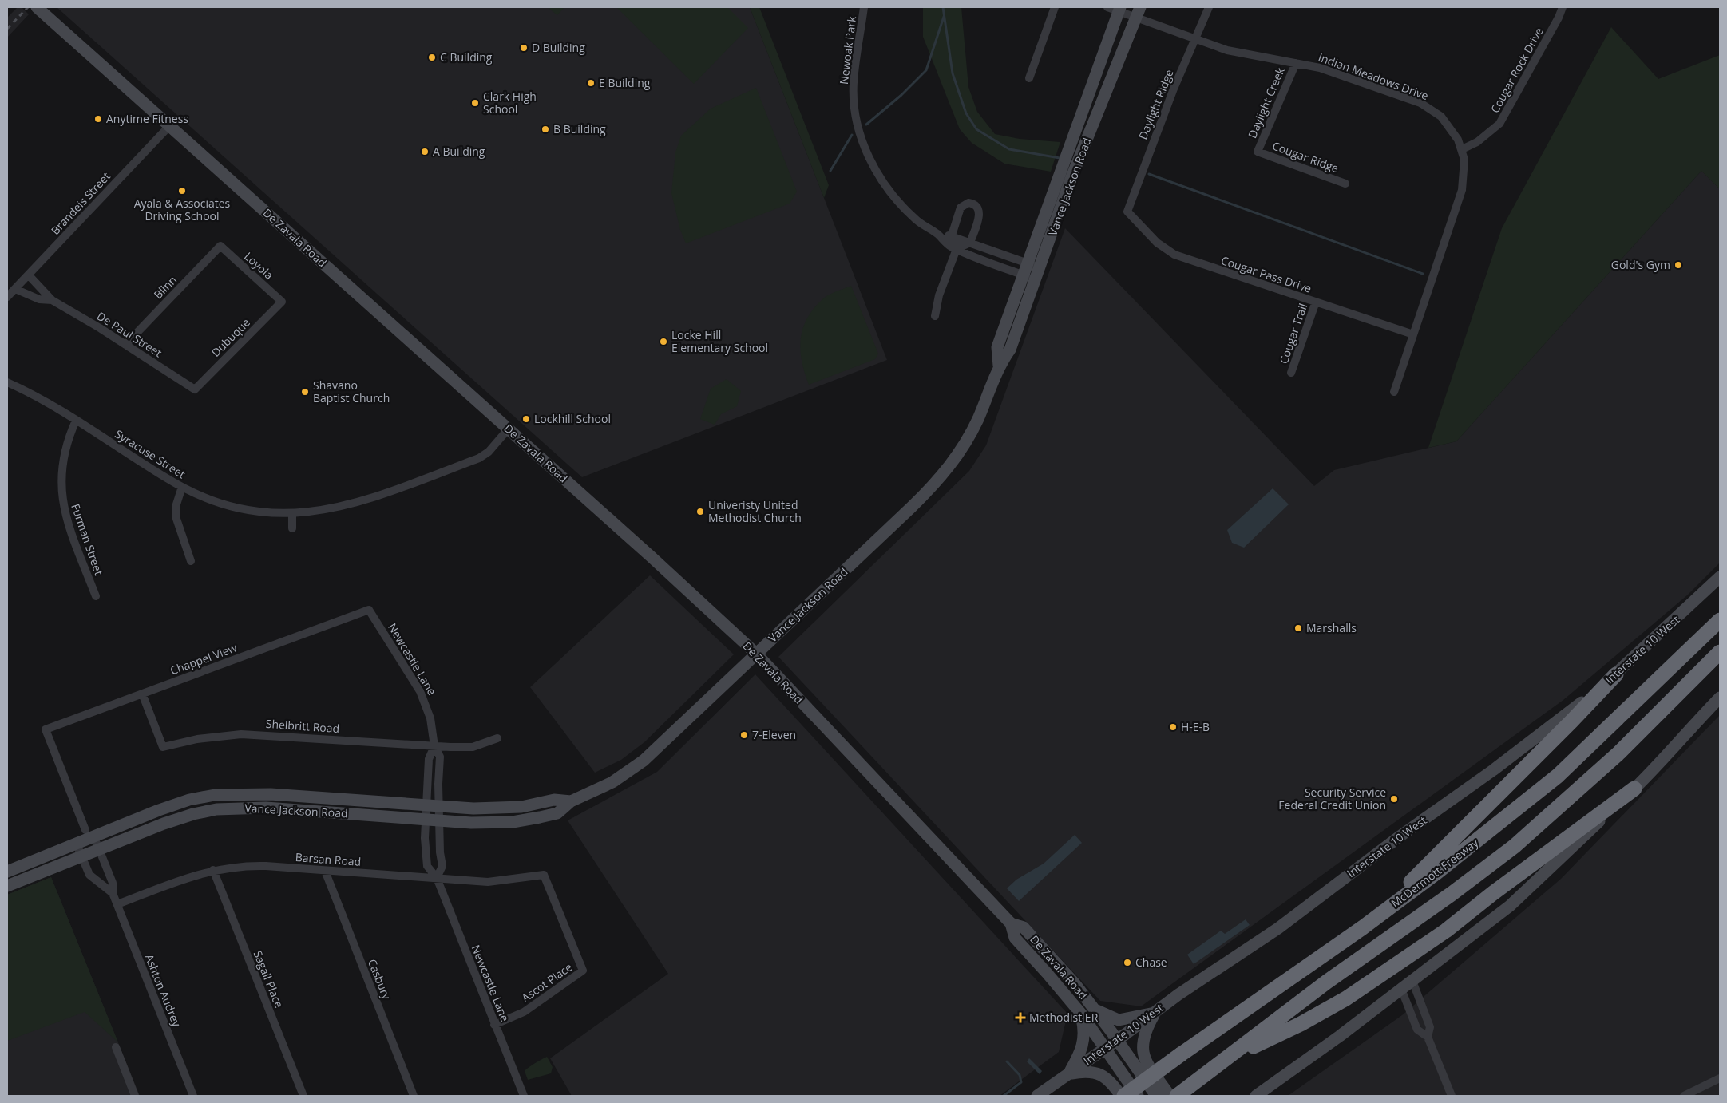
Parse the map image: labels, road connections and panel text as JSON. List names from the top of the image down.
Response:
{
  "streets": {
    "highway": ["McDermott Freeway"],
    "main road": ["Vance Jackson Road", "De Zavala Road", "Interstate 10 West"],
    "street": [
      "Newoak Park",
      "Cougar Rock Drive",
      "Indian Meadows Drive",
      "Daylight Creek",
      "Daylight Ridge",
      "Cougar Ridge",
      "Brandeis Street",
      "Loyola",
      "Cougar Pass Drive",
      "Blinn",
      "Cougar Trail",
      "De Paul Street",
      "Dubuque",
      "Syracuse Street",
      "Furman Street",
      "Chappel View",
      "Newcastle Lane",
      "Shelbritt Road",
      "Barsan Road",
      "Sagail Place",
      "Casbury",
      "Ascot Place",
      "Ashton Audrey"
    ]
  },
  "crossings": [
    ["Newoak Park", "Vance Jackson Road"],
    ["Cougar Rock Drive", "Indian Meadows Drive"],
    ["Indian Meadows Drive", "Daylight Creek"],
    ["Indian Meadows Drive", "Daylight Ridge"],
    ["Indian Meadows Drive", "Vance Jackson Road"],
    ["Indian Meadows Drive", "Cougar Pass Drive"],
    ["Daylight Creek", "Cougar Ridge"],
    ["Daylight Ridge", "Cougar Pass Drive"],
    ["Vance Jackson Road", "De Zavala Road"],
    ["Vance Jackson Road", "Newcastle Lane"],
    ["Vance Jackson Road", "Ashton Audrey"],
    ["Brandeis Street", "De Zavala Road"],
    ["Brandeis Street", "De Paul Street"],
    ["De Zavala Road", "Syracuse Street"],
    ["De Zavala Road", "Interstate 10 West"],
    ["Loyola", "Blinn"],
    ["Loyola", "Dubuque"],
    ["Cougar Pass Drive", "Cougar Trail"],
    ["Blinn", "De Paul Street"],
    ["De Paul Street", "Dubuque"],
    ["Syracuse Street", "Furman Street"],
    ["Chappel View", "Newcastle Lane"],
    ["Chappel View", "Shelbritt Road"],
    ["Chappel View", "Ashton Audrey"],
    ["Newcastle Lane", "Shelbritt Road"],
    ["Newcastle Lane", "Barsan Road"],
    ["Newcastle Lane", "Ascot Place"],
    ["Barsan Road", "Sagail Place"],
    ["Barsan Road", "Casbury"],
    ["Barsan Road", "Ascot Place"],
    ["Barsan Road", "Ashton Audrey"]
  ],
  "places": {
    "other": [
      "D Building",
      "C Building",
      "E Building",
      "Clark High School",
      "Anytime Fitness",
      "B Building",
      "A Building",
      "Ayala & Associates Driving School",
      "Gold's Gym",
      "Locke Hill Elementary School",
      "Shavano Baptist Church",
      "Lockhill School",
      "Univeristy United Methodist Church",
      "Marshalls",
      "H-E-B",
      "7-Eleven",
      "Security Service Federal Credit Union",
      "Chase"
    ],
    "health": ["Methodist ER"]
  }
}
